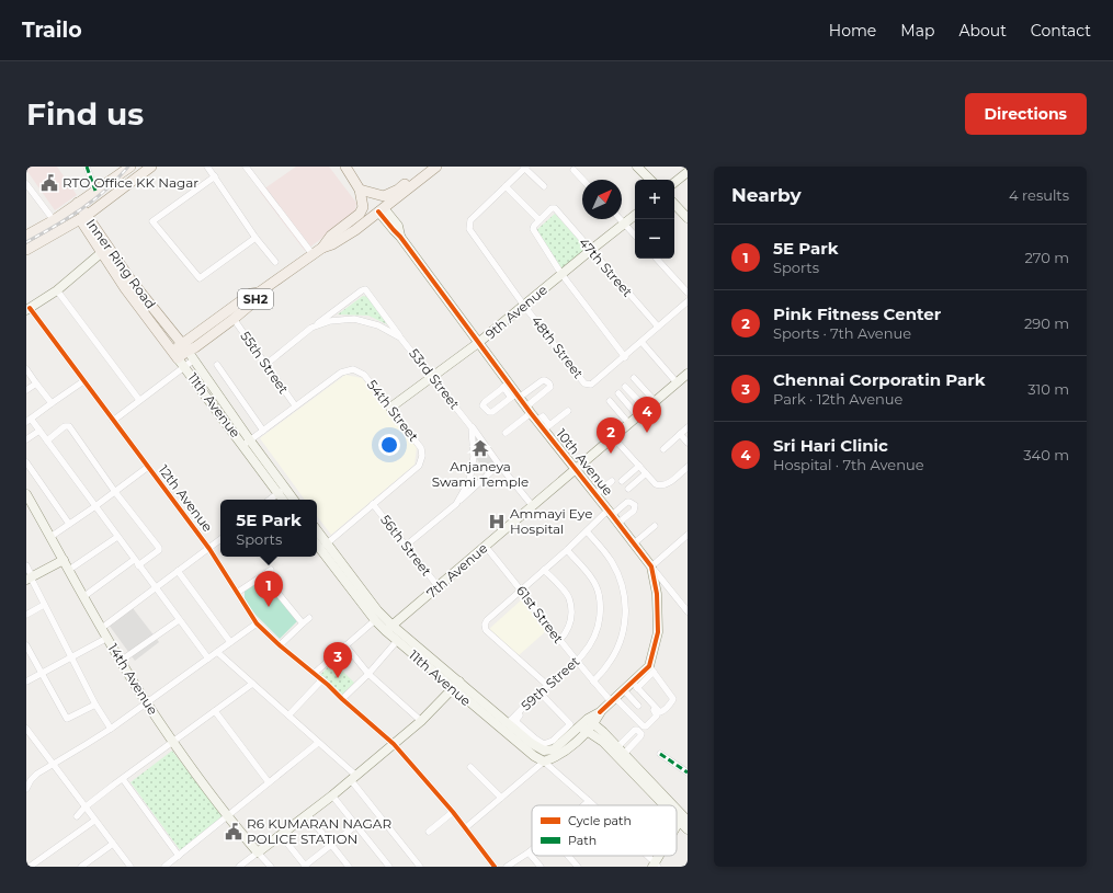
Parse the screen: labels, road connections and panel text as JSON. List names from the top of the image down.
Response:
{
  "streets": {
    "main road": ["Inner Ring Road", "SH2"],
    "street": [
      "47th Street",
      "9th Avenue",
      "48th Street",
      "55th Street",
      "53rd Street",
      "11th Avenue",
      "54th Street",
      "10th Avenue",
      "12th Avenue",
      "56th Street",
      "7th Avenue",
      "61st Street",
      "14th Avenue",
      "59th Street"
    ]
  },
  "crossings": [
    ["Inner Ring Road", "SH2"],
    ["Inner Ring Road", "11th Avenue"],
    ["47th Street", "9th Avenue"],
    ["SH2", "55th Street"],
    ["SH2", "11th Avenue"],
    ["SH2", "10th Avenue"],
    ["9th Avenue", "48th Street"],
    ["9th Avenue", "53rd Street"],
    ["9th Avenue", "54th Street"],
    ["9th Avenue", "10th Avenue"],
    ["55th Street", "53rd Street"],
    ["55th Street", "54th Street"],
    ["53rd Street", "7th Avenue"],
    ["11th Avenue", "54th Street"],
    ["11th Avenue", "7th Avenue"],
    ["11th Avenue", "61st Street"],
    ["11th Avenue", "59th Street"],
    ["54th Street", "56th Street"],
    ["10th Avenue", "7th Avenue"],
    ["56th Street", "7th Avenue"],
    ["7th Avenue", "61st Street"],
    ["61st Street", "59th Street"]
  ],
  "places": {
    "public building": ["RTO Office KK Nagar", "R6 KUMARAN NAGAR POLICE STATION"],
    "temple": ["Anjaneya Swami Temple"],
    "hospital": ["Ammayi Eye Hospital"]
  },
  "legend": ["Cycle path", "Path"],
  "north": "top right",
  "page": {
    "header": "Trailo",
    "nav": [
      "Home",
      "Map",
      "About",
      "Contact"
    ],
    "buttons": "Directions",
    "title": "Find us",
    "heading": ["Nearby", "4 results"],
    "map_buttons": ["+", "−"],
    "list": [
      {
        "mark": "1",
        "name": "5E Park",
        "note": "Sports",
        "value": "270 m"
      },
      {
        "mark": "2",
        "name": "Pink Fitness Center",
        "note": "Sports · 7th Avenue",
        "value": "290 m"
      },
      {
        "mark": "3",
        "name": "Chennai Corporatin Park",
        "note": "Park · 12th Avenue",
        "value": "310 m"
      },
      {
        "mark": "4",
        "name": "Sri Hari Clinic",
        "note": "Hospital · 7th Avenue",
        "value": "340 m"
      }
    ],
    "pins": [
      "4",
      "2",
      "1",
      "3"
    ],
    "popup": ["5E Park", "Sports"]
  }
}
